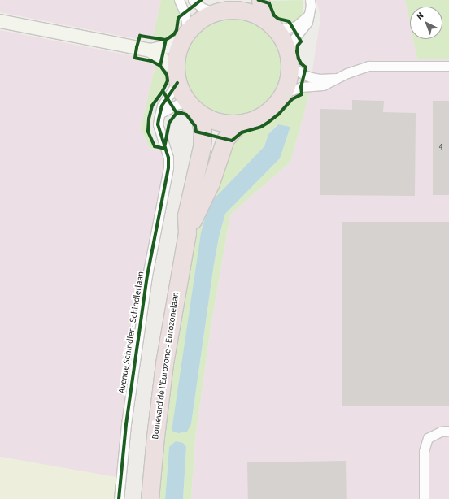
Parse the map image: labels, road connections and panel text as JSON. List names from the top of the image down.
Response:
{
  "streets": {
    "highway": ["Boulevard de l'Eurozone - Eurozonelaan"],
    "street": ["Avenue Schindler - Schindlerlaan"]
  },
  "crossings": [
    ["Avenue Schindler - Schindlerlaan", "Boulevard de l'Eurozone - Eurozonelaan"]
  ],
  "house_numbers": ["4"],
  "north": "top left"
}
